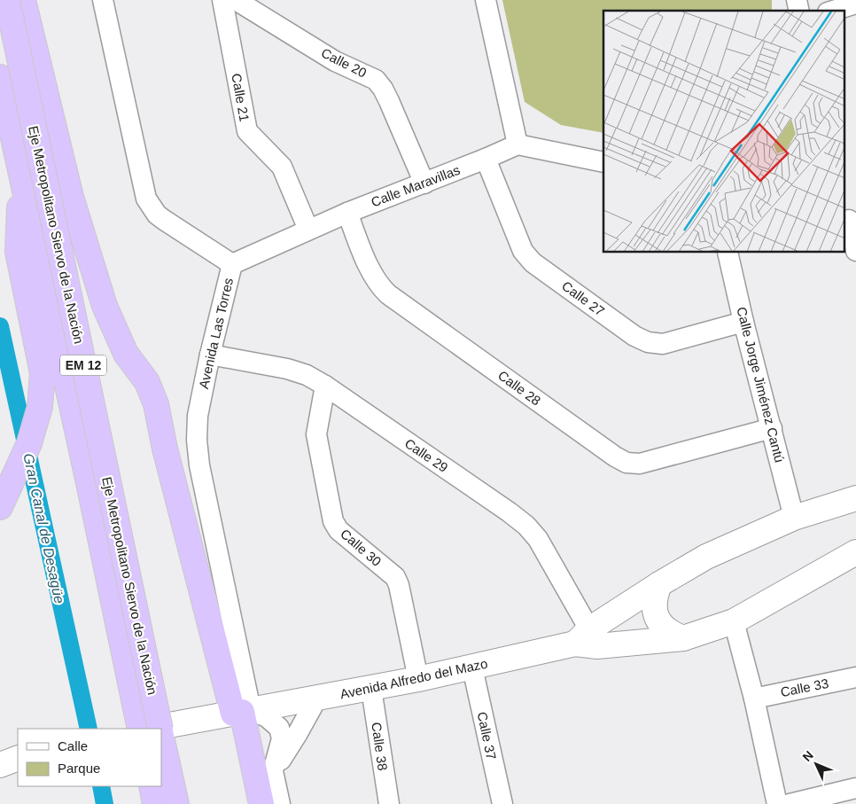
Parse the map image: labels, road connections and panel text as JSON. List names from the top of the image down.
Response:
{
  "streets": {
    "highway": ["Eje Metropolitano Siervo de la Nación", "EM 12"],
    "street": [
      "Calle 20",
      "Calle 21",
      "Calle Maravillas",
      "Calle 27",
      "Avenida Las Torres",
      "Calle Jorge Jiménez Cantú",
      "Calle 28",
      "Calle 29",
      "Calle 30",
      "Avenida Alfredo del Mazo",
      "Calle 33",
      "Calle 37",
      "Calle 38"
    ]
  },
  "crossings": [
    ["Calle 20", "Calle Maravillas"],
    ["Calle 21", "Calle Maravillas"],
    ["Calle Maravillas", "Calle 27"],
    ["Calle Maravillas", "Avenida Las Torres"],
    ["Calle Maravillas", "Calle 28"],
    ["Calle 27", "Calle Jorge Jiménez Cantú"],
    ["Avenida Las Torres", "Calle 29"],
    ["Avenida Las Torres", "Avenida Alfredo del Mazo"],
    ["Calle Jorge Jiménez Cantú", "Calle 28"],
    ["Calle Jorge Jiménez Cantú", "Avenida Alfredo del Mazo"],
    ["Calle 29", "Calle 30"],
    ["Calle 29", "Avenida Alfredo del Mazo"],
    ["Calle 30", "Avenida Alfredo del Mazo"],
    ["Avenida Alfredo del Mazo", "Calle 37"],
    ["Avenida Alfredo del Mazo", "Calle 38"]
  ],
  "water": ["Gran Canal de Desagüe"],
  "legend": ["Calle", "Parque"],
  "north": "top left"
}
